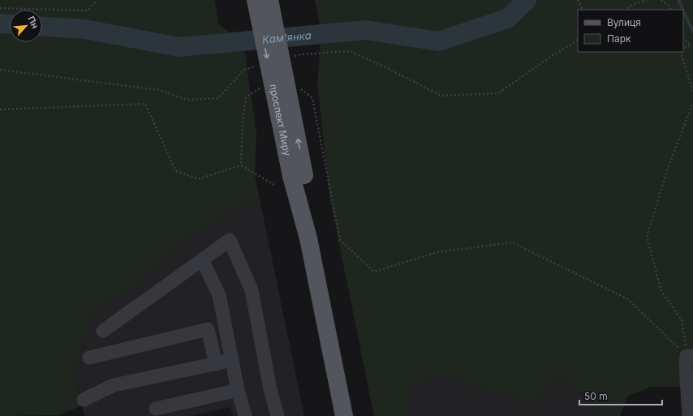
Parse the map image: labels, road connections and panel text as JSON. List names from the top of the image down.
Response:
{
  "streets": {
    "main road": ["проспект Миру"]
  },
  "water": ["Кам'янка"],
  "legend": ["Вулиця", "Парк"],
  "scale_bar": "50 m",
  "north": "top right"
}
